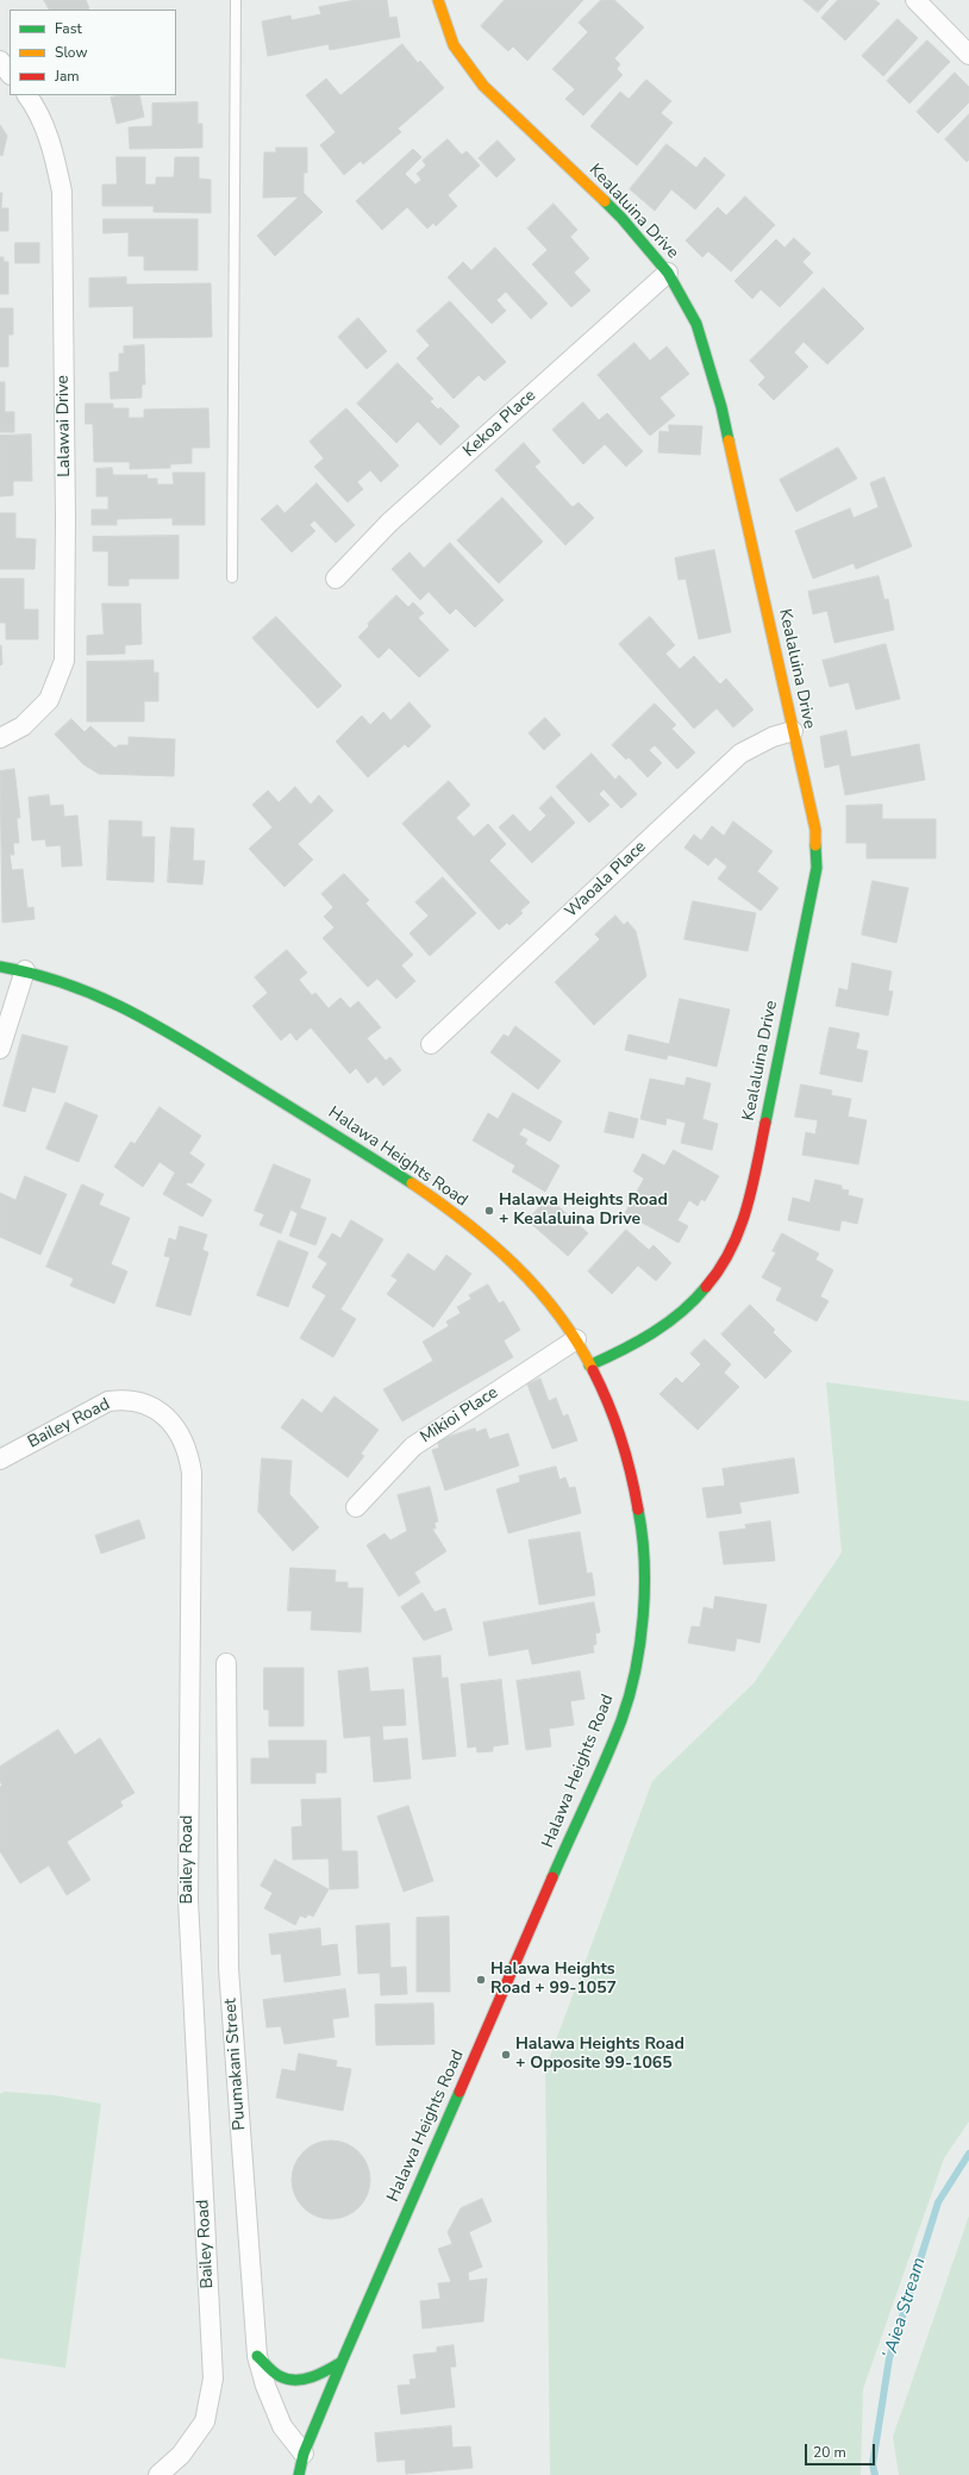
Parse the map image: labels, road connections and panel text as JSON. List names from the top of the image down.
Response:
{
  "streets": {
    "street": [
      "Kealaluina Drive",
      "Kekoa Place",
      "Lalawai Drive",
      "Waoala Place",
      "Halawa Heights Road",
      "Mikioi Place",
      "Bailey Road",
      "Puumakani Street"
    ]
  },
  "crossings": [
    ["Kealaluina Drive", "Kekoa Place"],
    ["Kealaluina Drive", "Waoala Place"],
    ["Kealaluina Drive", "Halawa Heights Road"],
    ["Halawa Heights Road", "Mikioi Place"],
    ["Halawa Heights Road", "Puumakani Street"]
  ],
  "water": ["ʻAiea Stream"],
  "places": ["Halawa Heights Road + Kealaluina Drive", "Halawa Heights Road + 99-1057", "Halawa Heights Road + Opposite 99-1065"],
  "legend": ["Fast", "Slow", "Jam"],
  "scale_bar": "20 m"
}
